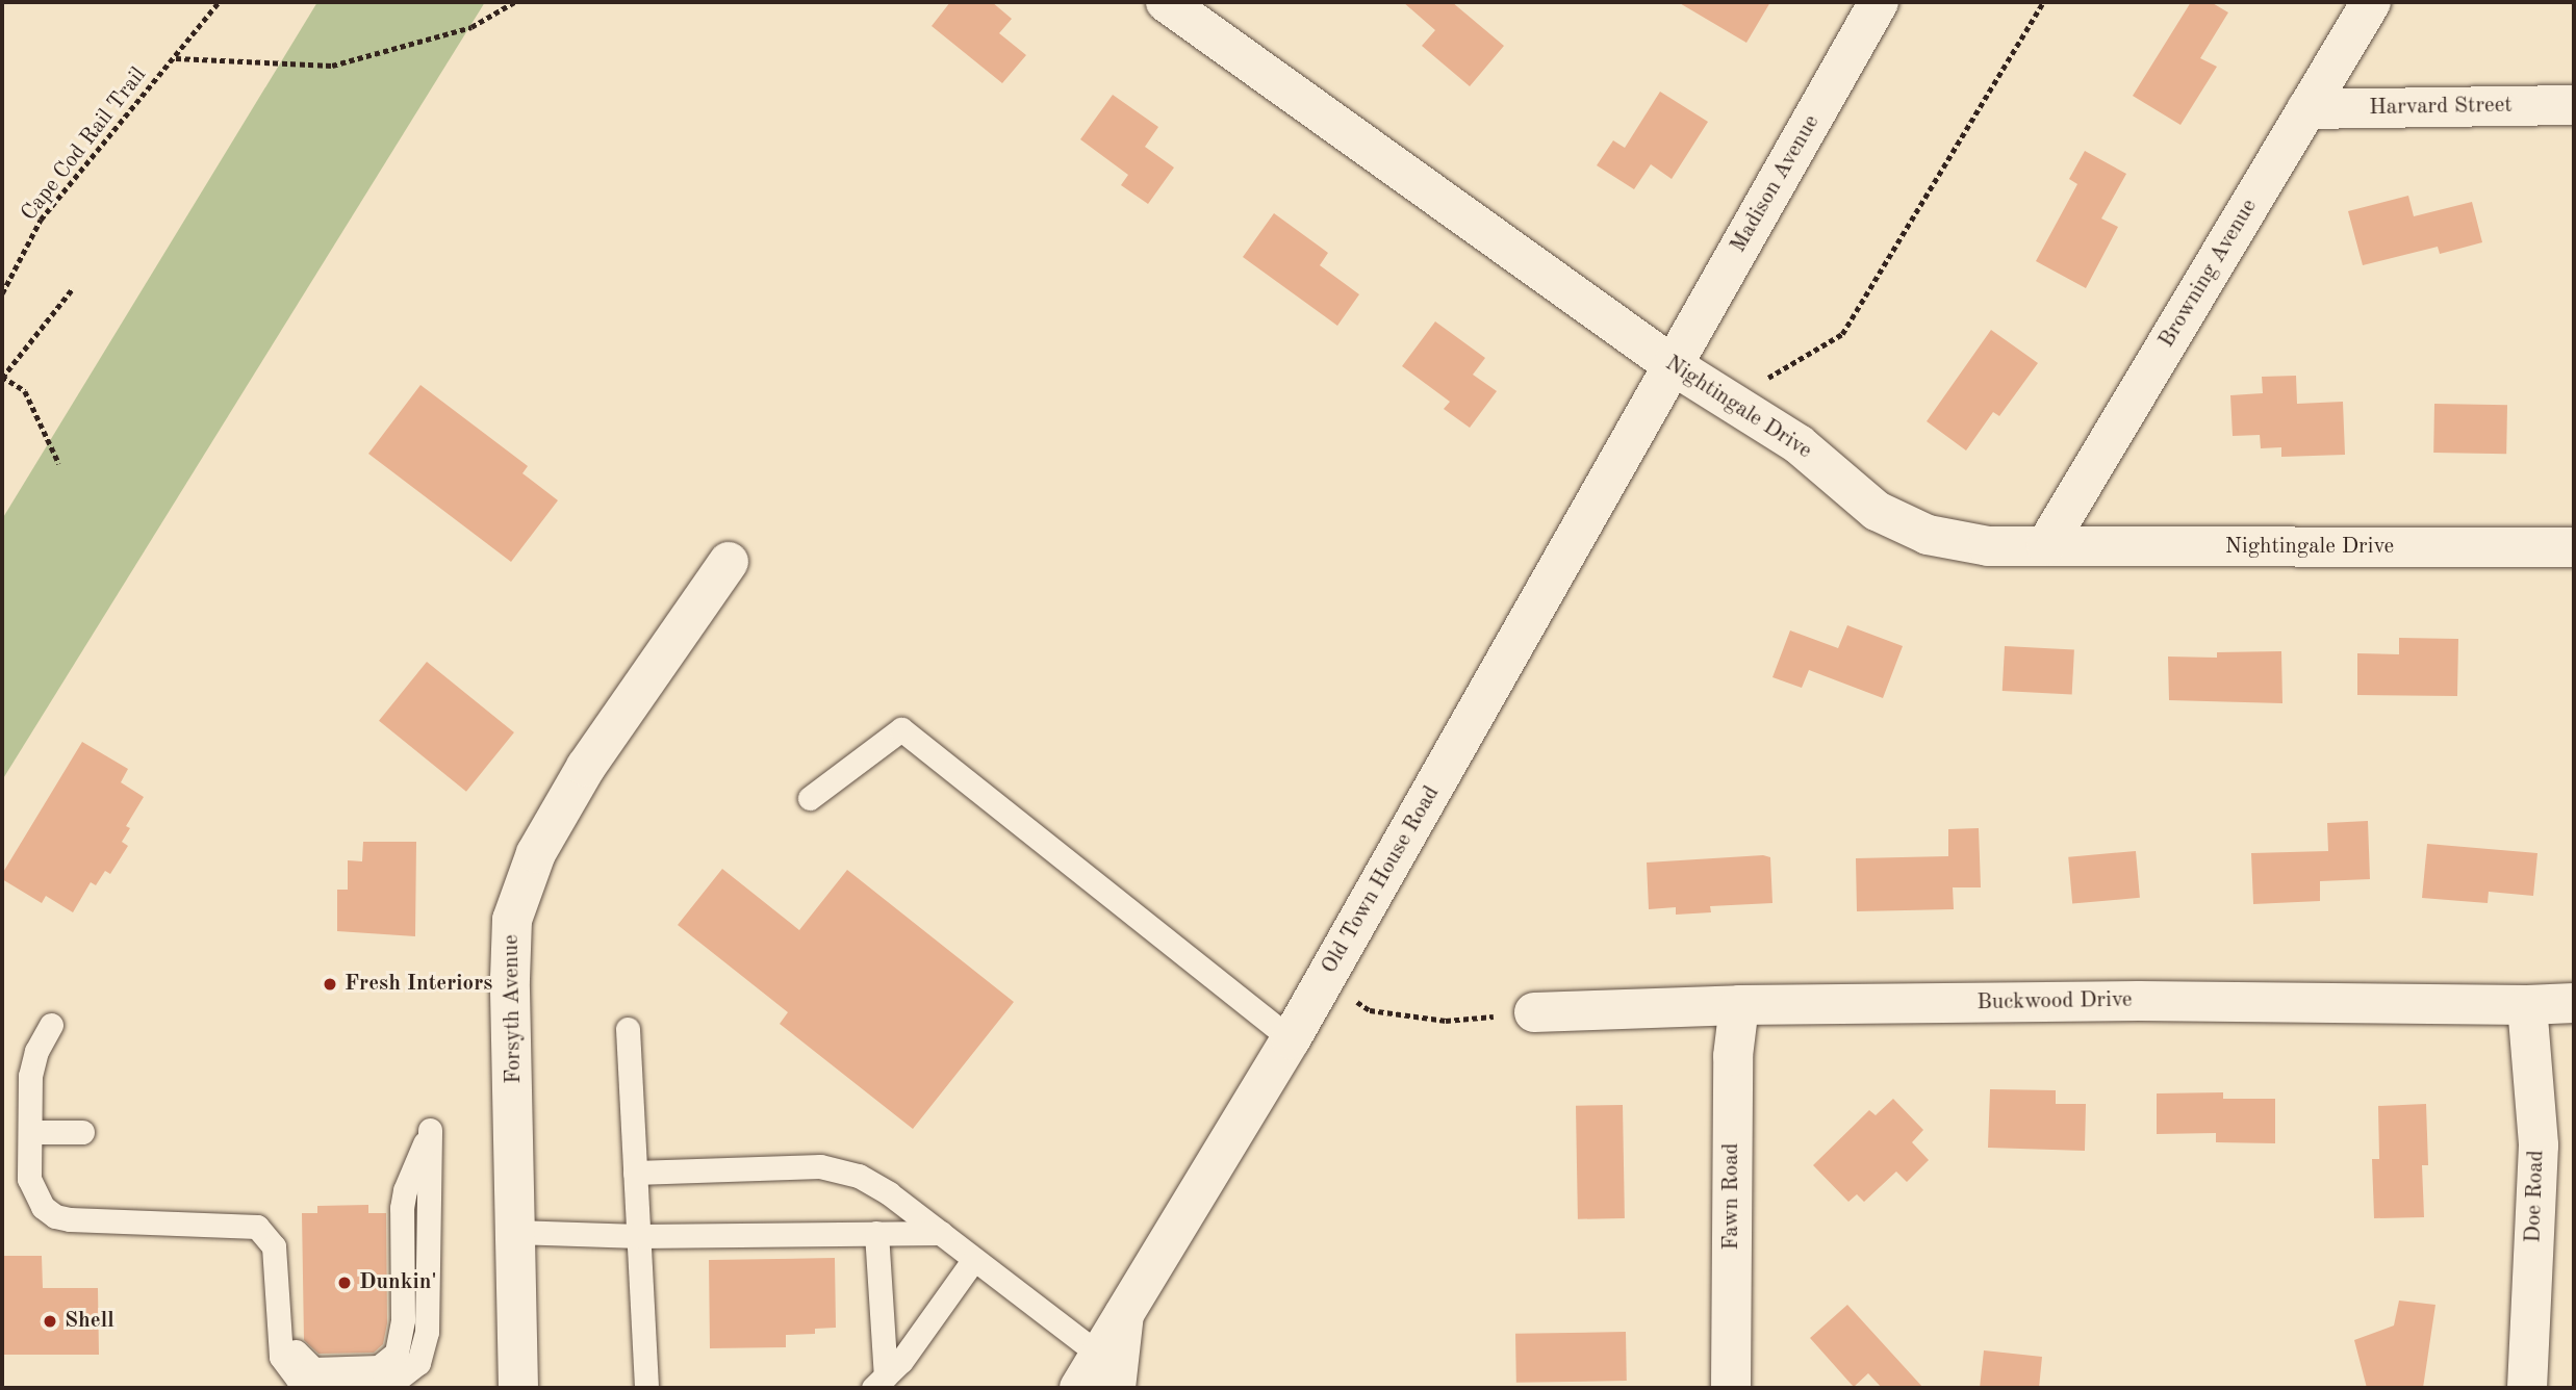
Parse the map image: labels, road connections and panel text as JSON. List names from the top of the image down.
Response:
{
  "streets": {
    "street": [
      "Harvard Street",
      "Madison Avenue",
      "Browning Avenue",
      "Nightingale Drive",
      "Old Town House Road",
      "Buckwood Drive",
      "Forsyth Avenue",
      "Fawn Road",
      "Doe Road"
    ],
    "path": ["Cape Cod Rail Trail"]
  },
  "crossings": [
    ["Harvard Street", "Browning Avenue"],
    ["Madison Avenue", "Nightingale Drive"],
    ["Madison Avenue", "Old Town House Road"],
    ["Browning Avenue", "Nightingale Drive"],
    ["Nightingale Drive", "Old Town House Road"],
    ["Buckwood Drive", "Fawn Road"],
    ["Buckwood Drive", "Doe Road"]
  ],
  "places": ["Fresh Interiors", "Dunkin'", "Shell"]
}
